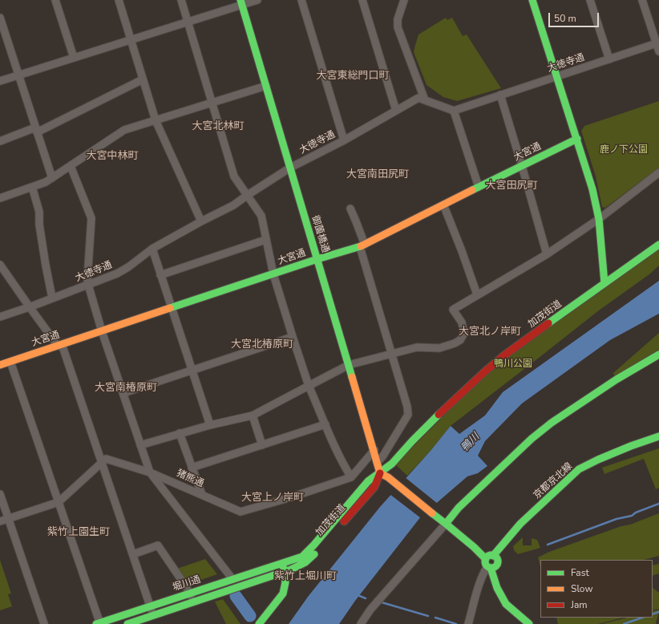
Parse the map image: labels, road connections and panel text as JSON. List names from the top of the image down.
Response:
{
  "streets": {
    "street": [
      "大徳寺通",
      "大宮通",
      "御薗橋通",
      "加茂街道",
      "猪熊通",
      "京都京北線",
      "堀川通"
    ]
  },
  "crossings": [
    ["大徳寺通", "御薗橋通"],
    ["大宮通", "御薗橋通"],
    ["御薗橋通", "加茂街道"],
    ["加茂街道", "堀川通"]
  ],
  "districts": [
    "大宮東総門口町",
    "大宮北林町",
    "大宮中林町",
    "大宮南田尻町",
    "大宮田尻町",
    "大宮北ノ岸町",
    "大宮北椿原町",
    "大宮南椿原町",
    "大宮上ノ岸町",
    "紫竹上園生町",
    "紫竹上堀川町"
  ],
  "water": ["鴨川"],
  "parks": ["鹿ノ下公園", "鴨川公園"],
  "legend": ["Fast", "Slow", "Jam"],
  "scale_bar": "50 m"
}
